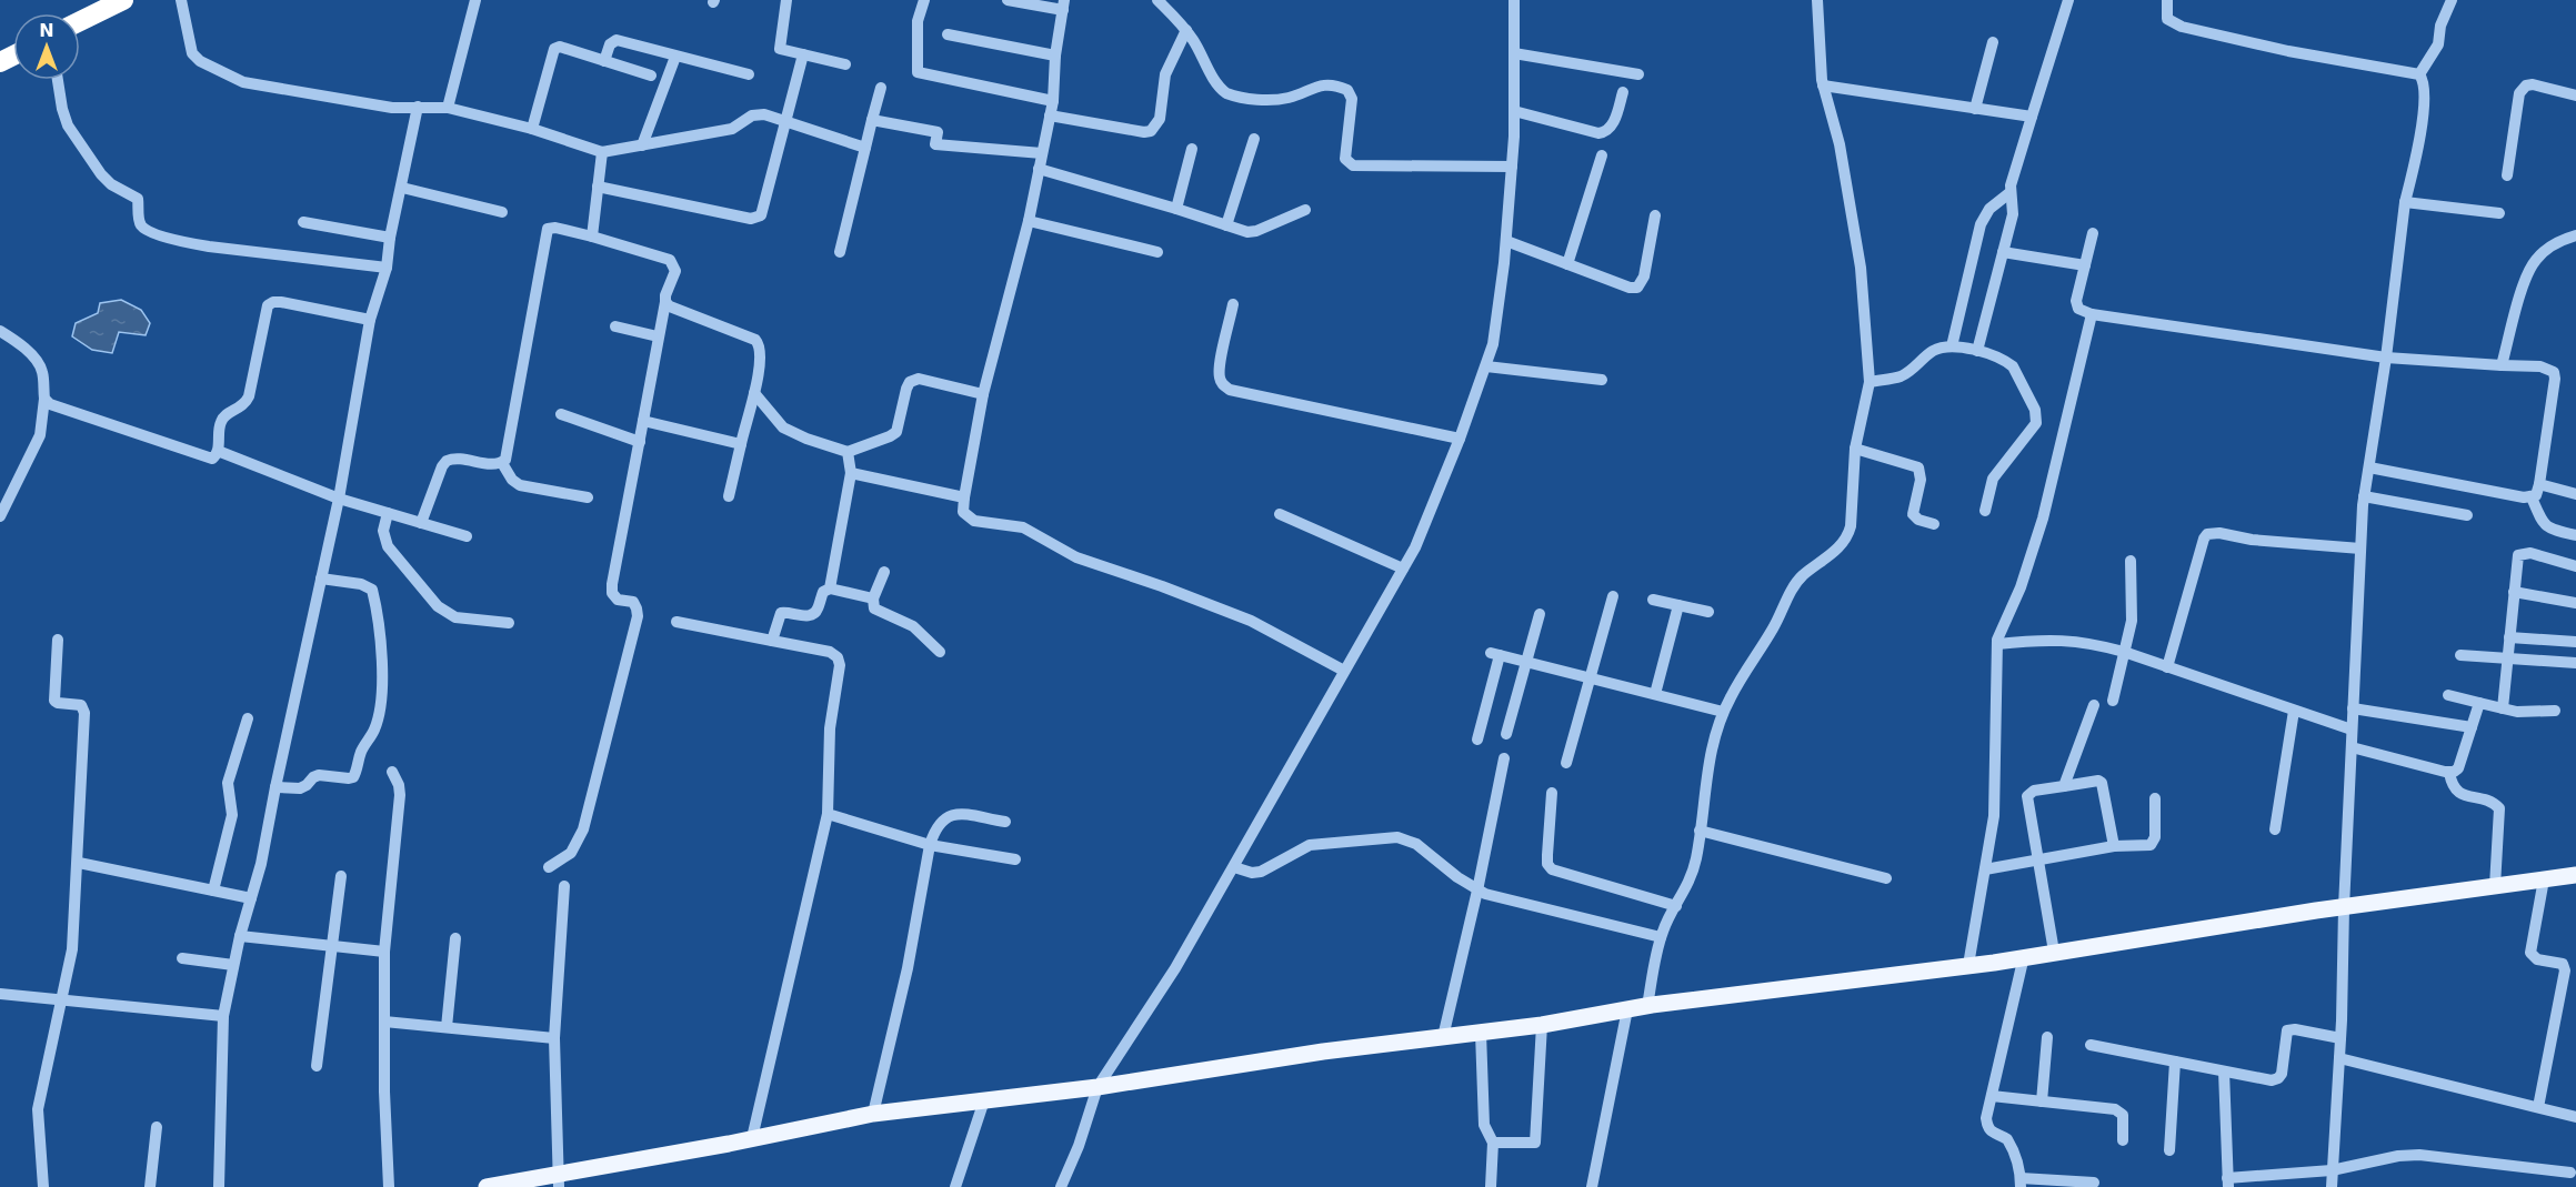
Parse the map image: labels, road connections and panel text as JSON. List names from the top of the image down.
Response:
{
  "north": "top"
}
